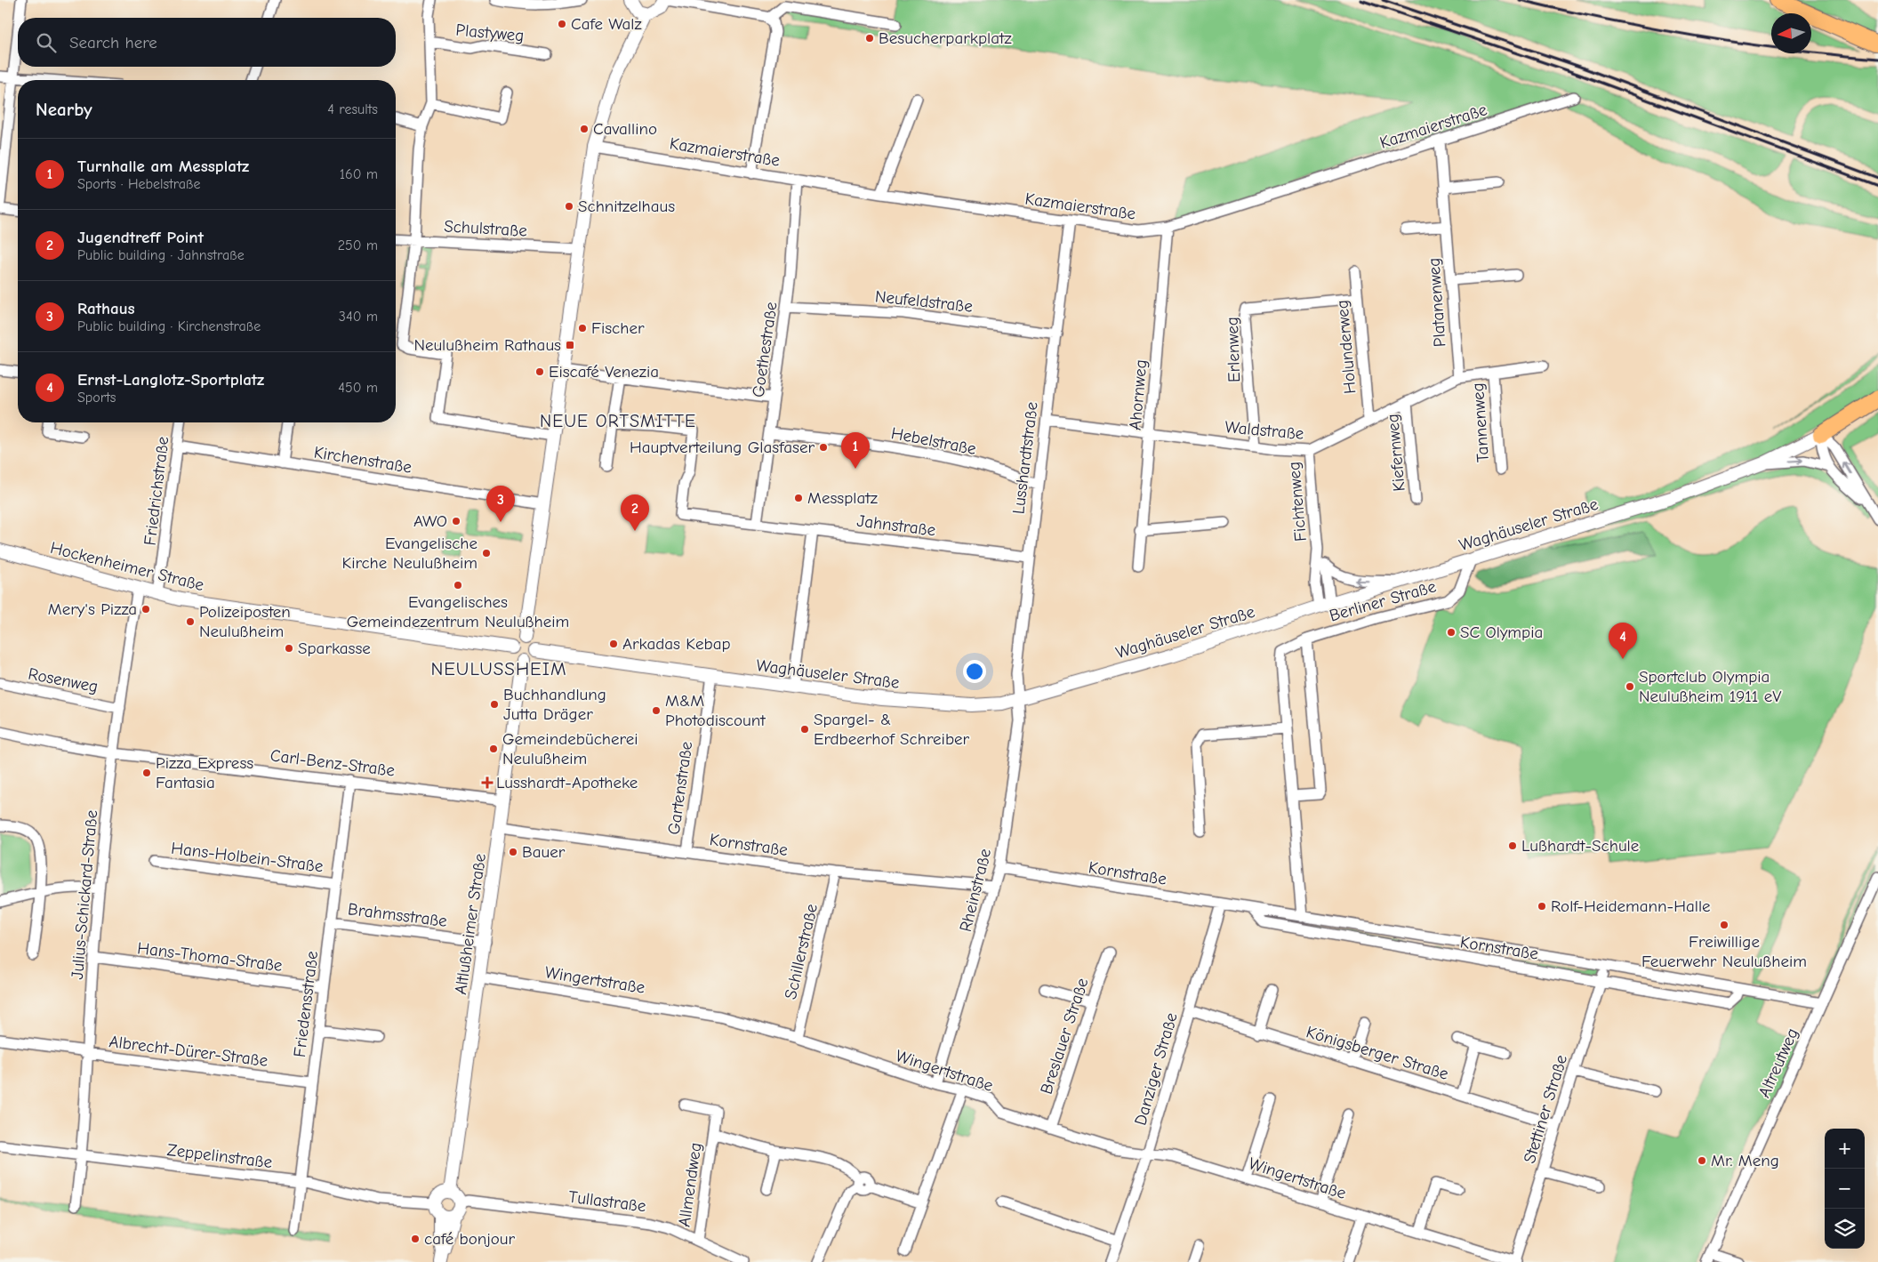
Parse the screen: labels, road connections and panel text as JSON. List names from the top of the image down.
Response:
{
  "streets": {
    "street": [
      "Plastyweg",
      "Kazmaierstraße",
      "Schulstraße",
      "Neufeldstraße",
      "Platanenweg",
      "Holunderweg",
      "Goethestraße",
      "Erlenweg",
      "Ahornweg",
      "Tannenweg",
      "Waldstraße",
      "Hebelstraße",
      "Kiefernweg",
      "Lusshardtstraße",
      "Kirchenstraße",
      "Friedrichstraße",
      "Fichtenweg",
      "Waghäuseler Straße",
      "Jahnstraße",
      "Hockenheimer Straße",
      "Berliner Straße",
      "Rosenweg",
      "Carl-Benz-Straße",
      "Gartenstraße",
      "Kornstraße",
      "Hans-Holbein-Straße",
      "Rheinstraße",
      "Julius-Schickard-Straße",
      "Brahmsstraße",
      "Altlußheimer Straße",
      "Schillerstraße",
      "Hans-Thoma-Straße",
      "Wingertstraße",
      "Friedensstraße",
      "Breslauer Straße",
      "Albrecht-Dürer-Straße",
      "Königsberger Straße",
      "Altreutweg",
      "Danziger Straße",
      "Stettiner Straße",
      "Zeppelinstraße",
      "Allmendweg",
      "Tullastraße"
    ]
  },
  "crossings": [
    ["Kazmaierstraße", "Platanenweg"],
    ["Kazmaierstraße", "Goethestraße"],
    ["Kazmaierstraße", "Ahornweg"],
    ["Kazmaierstraße", "Lusshardtstraße"],
    ["Neufeldstraße", "Goethestraße"],
    ["Neufeldstraße", "Lusshardtstraße"],
    ["Platanenweg", "Waldstraße"],
    ["Holunderweg", "Erlenweg"],
    ["Holunderweg", "Waldstraße"],
    ["Goethestraße", "Hebelstraße"],
    ["Goethestraße", "Jahnstraße"],
    ["Erlenweg", "Waldstraße"],
    ["Ahornweg", "Waldstraße"],
    ["Tannenweg", "Waldstraße"],
    ["Waldstraße", "Kiefernweg"],
    ["Waldstraße", "Lusshardtstraße"],
    ["Waldstraße", "Fichtenweg"],
    ["Hebelstraße", "Lusshardtstraße"],
    ["Lusshardtstraße", "Waghäuseler Straße"],
    ["Lusshardtstraße", "Jahnstraße"],
    ["Lusshardtstraße", "Rheinstraße"],
    ["Kirchenstraße", "Friedrichstraße"],
    ["Friedrichstraße", "Hockenheimer Straße"],
    ["Fichtenweg", "Waghäuseler Straße"],
    ["Waghäuseler Straße", "Hockenheimer Straße"],
    ["Waghäuseler Straße", "Berliner Straße"],
    ["Waghäuseler Straße", "Gartenstraße"],
    ["Waghäuseler Straße", "Rheinstraße"],
    ["Waghäuseler Straße", "Altlußheimer Straße"],
    ["Hockenheimer Straße", "Julius-Schickard-Straße"],
    ["Hockenheimer Straße", "Altlußheimer Straße"],
    ["Berliner Straße", "Kornstraße"],
    ["Rosenweg", "Julius-Schickard-Straße"],
    ["Carl-Benz-Straße", "Julius-Schickard-Straße"],
    ["Carl-Benz-Straße", "Altlußheimer Straße"],
    ["Carl-Benz-Straße", "Friedensstraße"],
    ["Gartenstraße", "Kornstraße"],
    ["Kornstraße", "Rheinstraße"],
    ["Kornstraße", "Altlußheimer Straße"],
    ["Kornstraße", "Schillerstraße"],
    ["Kornstraße", "Altreutweg"],
    ["Kornstraße", "Danziger Straße"],
    ["Kornstraße", "Stettiner Straße"],
    ["Hans-Holbein-Straße", "Friedensstraße"],
    ["Rheinstraße", "Wingertstraße"],
    ["Julius-Schickard-Straße", "Hans-Thoma-Straße"],
    ["Julius-Schickard-Straße", "Albrecht-Dürer-Straße"],
    ["Julius-Schickard-Straße", "Zeppelinstraße"],
    ["Brahmsstraße", "Altlußheimer Straße"],
    ["Brahmsstraße", "Friedensstraße"],
    ["Altlußheimer Straße", "Wingertstraße"],
    ["Altlußheimer Straße", "Zeppelinstraße"],
    ["Altlußheimer Straße", "Tullastraße"],
    ["Schillerstraße", "Wingertstraße"],
    ["Hans-Thoma-Straße", "Friedensstraße"],
    ["Wingertstraße", "Breslauer Straße"],
    ["Wingertstraße", "Danziger Straße"],
    ["Wingertstraße", "Stettiner Straße"],
    ["Friedensstraße", "Albrecht-Dürer-Straße"],
    ["Friedensstraße", "Zeppelinstraße"],
    ["Königsberger Straße", "Danziger Straße"],
    ["Königsberger Straße", "Stettiner Straße"],
    ["Zeppelinstraße", "Tullastraße"],
    ["Allmendweg", "Tullastraße"]
  ],
  "districts": ["NEUE ORTSMITTE", "NEULUSSHEIM"],
  "places": {
    "other": [
      "Cafe Walz",
      "Besucherparkplatz",
      "Cavallino",
      "Schnitzelhaus",
      "Fischer",
      "Eiscafé Venezia",
      "Hauptverteilung Glasfaser",
      "Messplatz",
      "AWO",
      "Evangelische Kirche Neulußheim",
      "Evangelisches Gemeindezentrum Neulußheim",
      "Mery's Pizza",
      "Polizeiposten Neulußheim",
      "SC Olympia",
      "Arkadas Kebap",
      "Sparkasse",
      "Sportclub Olympia Neulußheim 1911 eV",
      "Buchhandlung Jutta Dräger",
      "M&M Photodiscount",
      "Spargel- & Erdbeerhof Schreiber",
      "Gemeindebücherei Neulußheim",
      "Pizza Express Fantasia",
      "Lußhardt-Schule",
      "Bauer",
      "Rolf-Heidemann-Halle",
      "Freiwillige Feuerwehr Neulußheim",
      "Mr. Meng",
      "café bonjour"
    ],
    "transit": ["Neulußheim Rathaus"],
    "health": ["Lusshardt-Apotheke"]
  },
  "north": "left",
  "page": {
    "search": "Search here",
    "heading": ["Nearby", "4 results"],
    "list": [
      {
        "mark": "1",
        "name": "Turnhalle am Messplatz",
        "note": "Sports · Hebelstraße",
        "value": "160 m"
      },
      {
        "mark": "2",
        "name": "Jugendtreff Point",
        "note": "Public building · Jahnstraße",
        "value": "250 m"
      },
      {
        "mark": "3",
        "name": "Rathaus",
        "note": "Public building · Kirchenstraße",
        "value": "340 m"
      },
      {
        "mark": "4",
        "name": "Ernst-Langlotz-Sportplatz",
        "note": "Sports",
        "value": "450 m"
      }
    ],
    "pins": [
      "1",
      "3",
      "2",
      "4"
    ],
    "map_buttons": ["+", "−"]
  }
}
